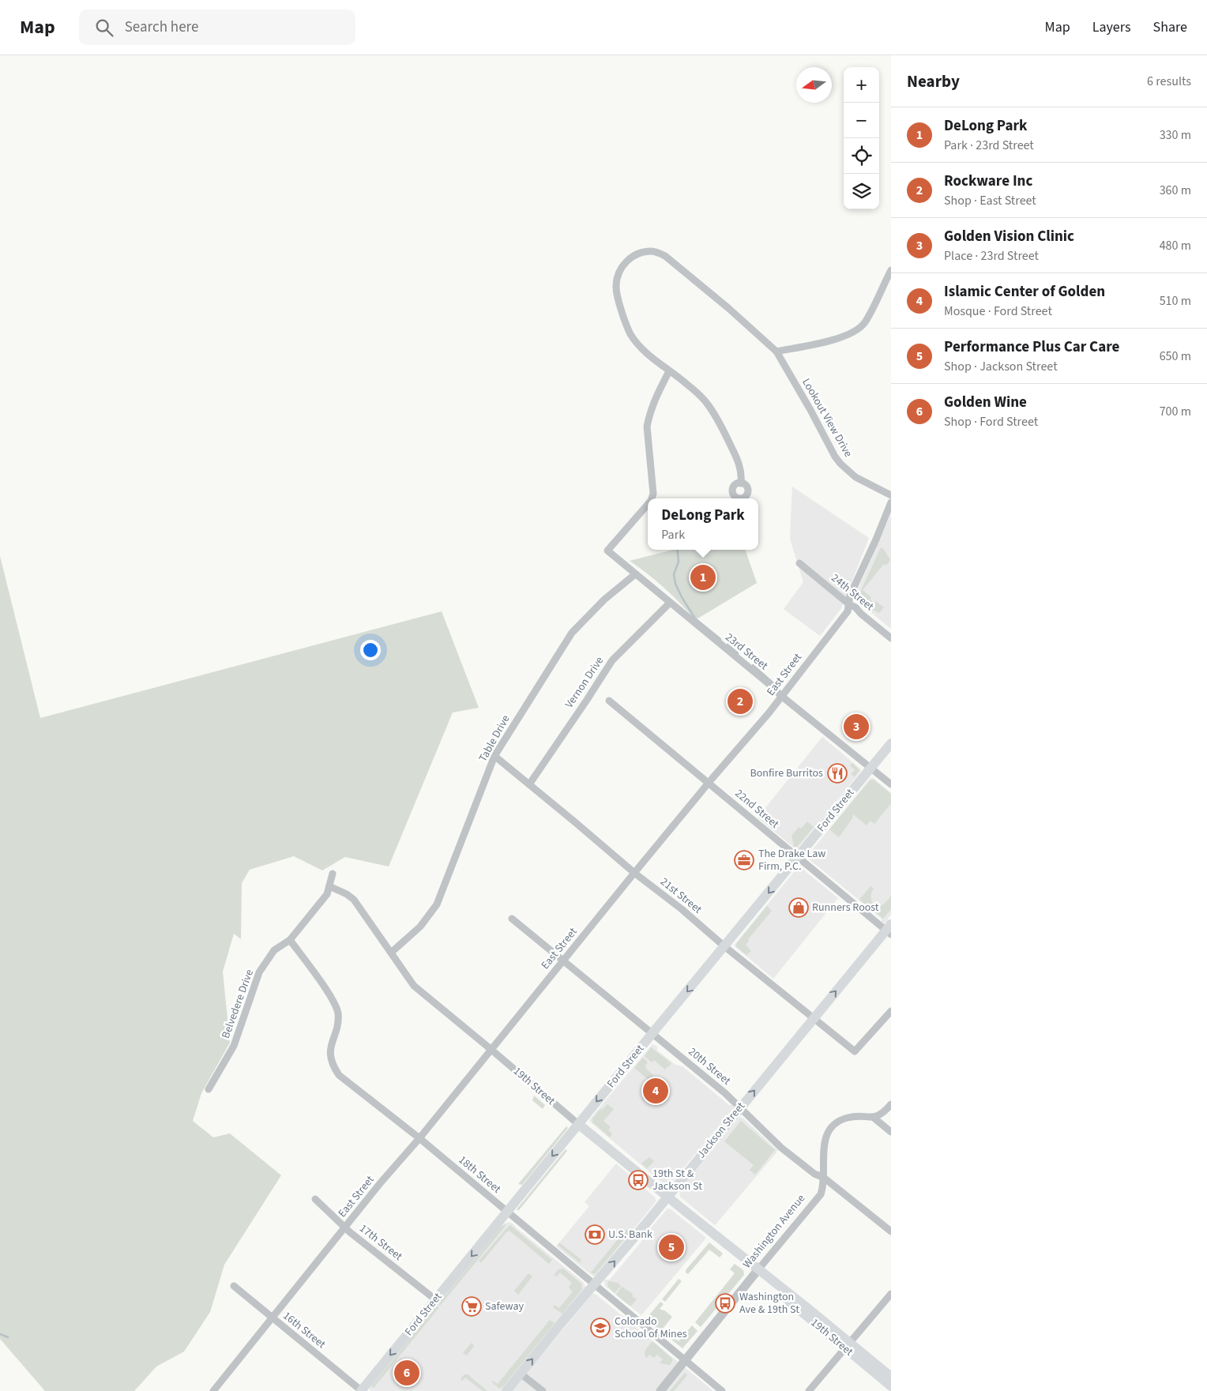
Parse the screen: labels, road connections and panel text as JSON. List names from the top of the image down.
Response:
{
  "streets": {
    "main road": ["Ford Street", "19th Street", "Jackson Street"],
    "street": [
      "Lookout View Drive",
      "24th Street",
      "23rd Street",
      "East Street",
      "Vernon Drive",
      "Table Drive",
      "22nd Street",
      "21st Street",
      "Belvedere Drive",
      "20th Street",
      "18th Street",
      "Washington Avenue",
      "17th Street",
      "16th Street"
    ]
  },
  "crossings": [
    ["Lookout View Drive", "23rd Street"],
    ["24th Street", "East Street"],
    ["23rd Street", "East Street"],
    ["23rd Street", "Vernon Drive"],
    ["23rd Street", "Table Drive"],
    ["23rd Street", "Ford Street"],
    ["East Street", "22nd Street"],
    ["East Street", "21st Street"],
    ["East Street", "20th Street"],
    ["East Street", "19th Street"],
    ["East Street", "18th Street"],
    ["East Street", "17th Street"],
    ["East Street", "16th Street"],
    ["Vernon Drive", "21st Street"],
    ["Table Drive", "21st Street"],
    ["Table Drive", "19th Street"],
    ["22nd Street", "Ford Street"],
    ["22nd Street", "Jackson Street"],
    ["Ford Street", "21st Street"],
    ["Ford Street", "20th Street"],
    ["Ford Street", "19th Street"],
    ["Ford Street", "18th Street"],
    ["Ford Street", "17th Street"],
    ["Ford Street", "16th Street"],
    ["21st Street", "Jackson Street"],
    ["Belvedere Drive", "19th Street"],
    ["Belvedere Drive", "18th Street"],
    ["20th Street", "Jackson Street"],
    ["20th Street", "Washington Avenue"],
    ["19th Street", "Jackson Street"],
    ["19th Street", "Washington Avenue"],
    ["Jackson Street", "18th Street"],
    ["18th Street", "Washington Avenue"]
  ],
  "one_way": ["Ford Street", "Jackson Street"],
  "places": {
    "restaurant": ["Bonfire Burritos"],
    "office": ["The Drake Law Firm, P.C."],
    "shop": ["Runners Roost"],
    "bus stop": ["19th St & Jackson St", "Washington Ave & 19th St"],
    "bank": ["U.S. Bank"],
    "supermarket": ["Safeway"],
    "school or university": ["Colorado School of Mines"]
  },
  "north": "left",
  "page": {
    "header": "Map",
    "search": "Search here",
    "nav": ["Map", "Layers", "Share"],
    "heading": ["Nearby", "6 results"],
    "map_buttons": ["+", "−"],
    "list": [
      {
        "mark": "1",
        "name": "DeLong Park",
        "note": "Park · 23rd Street",
        "value": "330 m"
      },
      {
        "mark": "2",
        "name": "Rockware Inc",
        "note": "Shop · East Street",
        "value": "360 m"
      },
      {
        "mark": "3",
        "name": "Golden Vision Clinic",
        "note": "Place · 23rd Street",
        "value": "480 m"
      },
      {
        "mark": "4",
        "name": "Islamic Center of Golden",
        "note": "Mosque · Ford Street",
        "value": "510 m"
      },
      {
        "mark": "5",
        "name": "Performance Plus Car Care",
        "note": "Shop · Jackson Street",
        "value": "650 m"
      },
      {
        "mark": "6",
        "name": "Golden Wine",
        "note": "Shop · Ford Street",
        "value": "700 m"
      }
    ],
    "popup": ["DeLong Park", "Park"],
    "pins": [
      "1",
      "2",
      "3",
      "4",
      "5",
      "6"
    ]
  }
}
